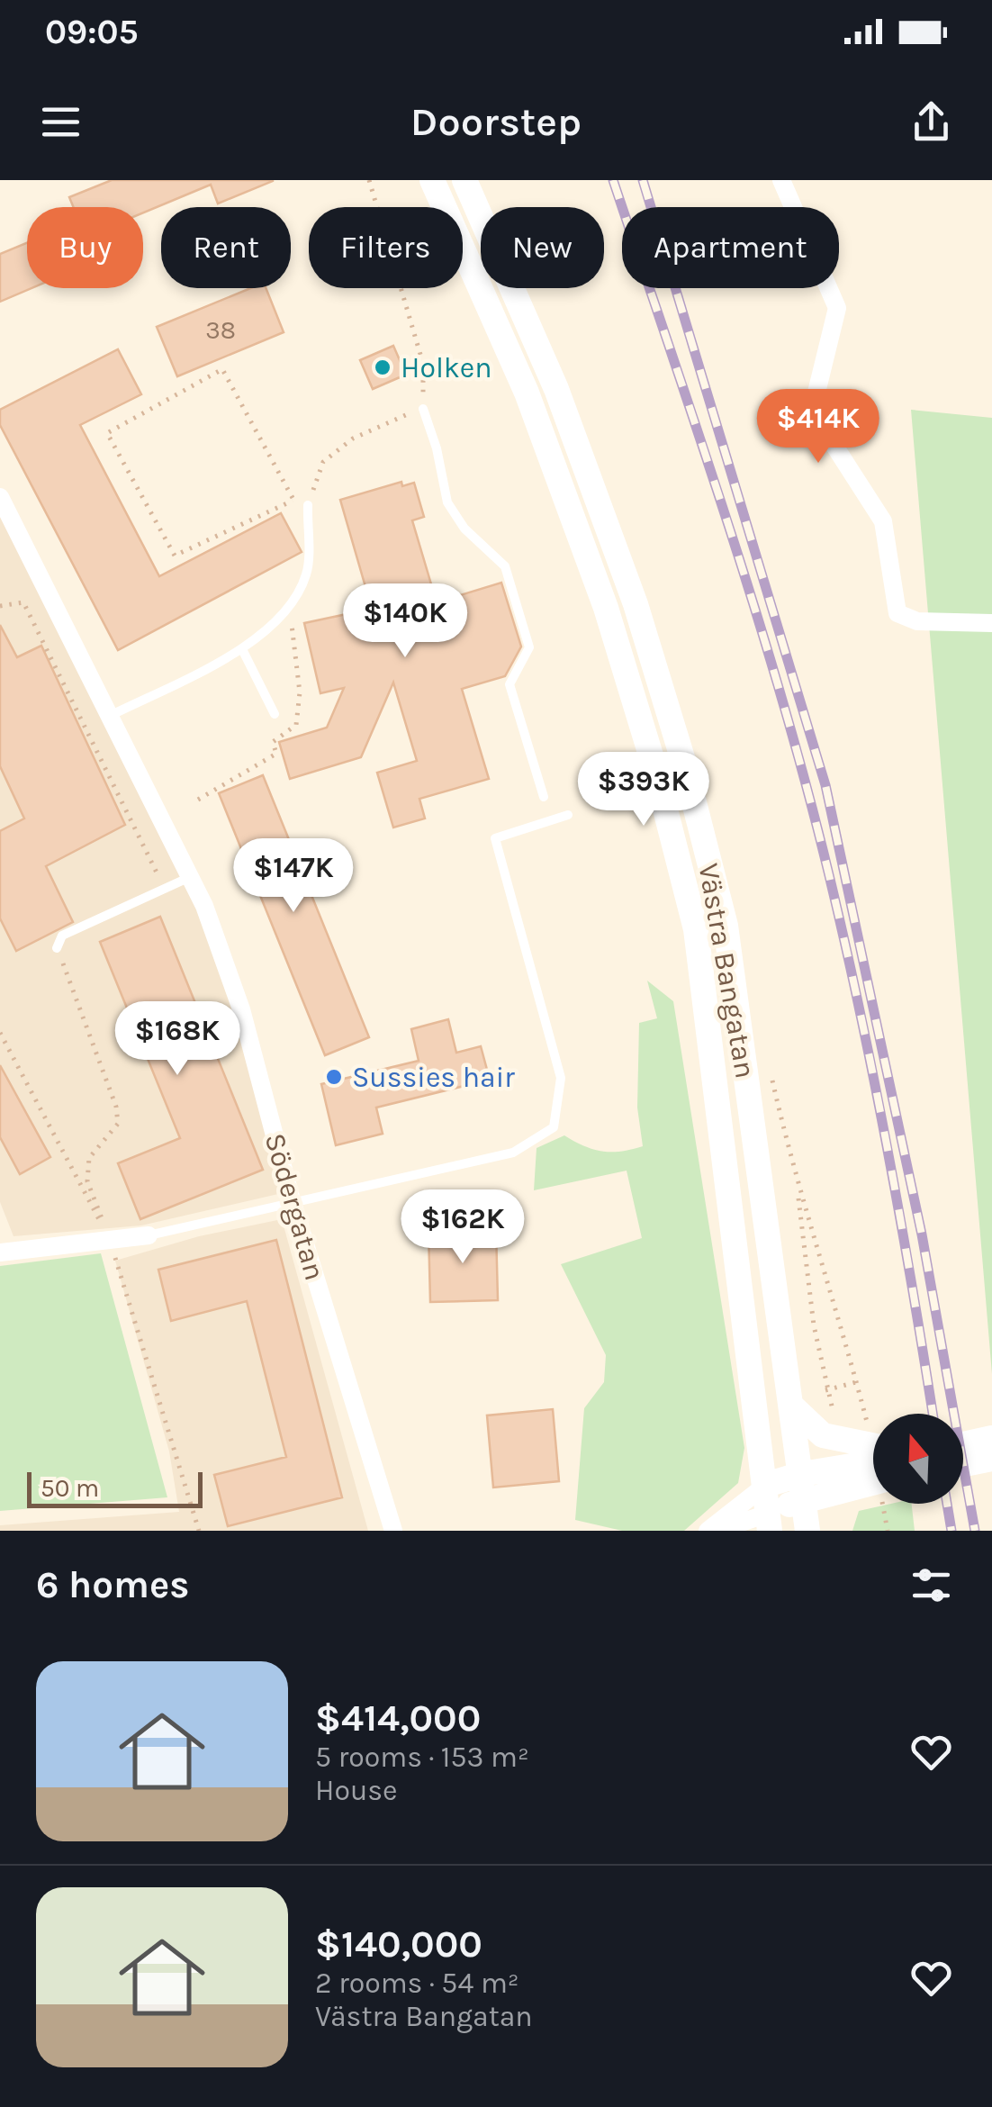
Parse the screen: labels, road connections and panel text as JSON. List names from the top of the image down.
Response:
{
  "streets": {
    "street": ["Västra Bangatan", "Södergatan"]
  },
  "places": ["Holken", "Sussies hair"],
  "house_numbers": ["38"],
  "scale_bar": "50 m",
  "north": "top",
  "page": {
    "status": "09:05",
    "header": "Doorstep",
    "chip": [
      "Buy",
      "Rent",
      "Filters",
      "New",
      "Apartment"
    ],
    "price": [
      "$414K",
      "$140K",
      "$393K",
      "$147K",
      "$168K",
      "$162K"
    ],
    "scale": "50 m",
    "heading": "6 homes",
    "list": [
      {
        "name": "$414,000",
        "note": "5 rooms · 153 m² · House"
      },
      {
        "name": "$140,000",
        "note": "2 rooms · 54 m² · Västra Bangatan"
      }
    ]
  }
}
